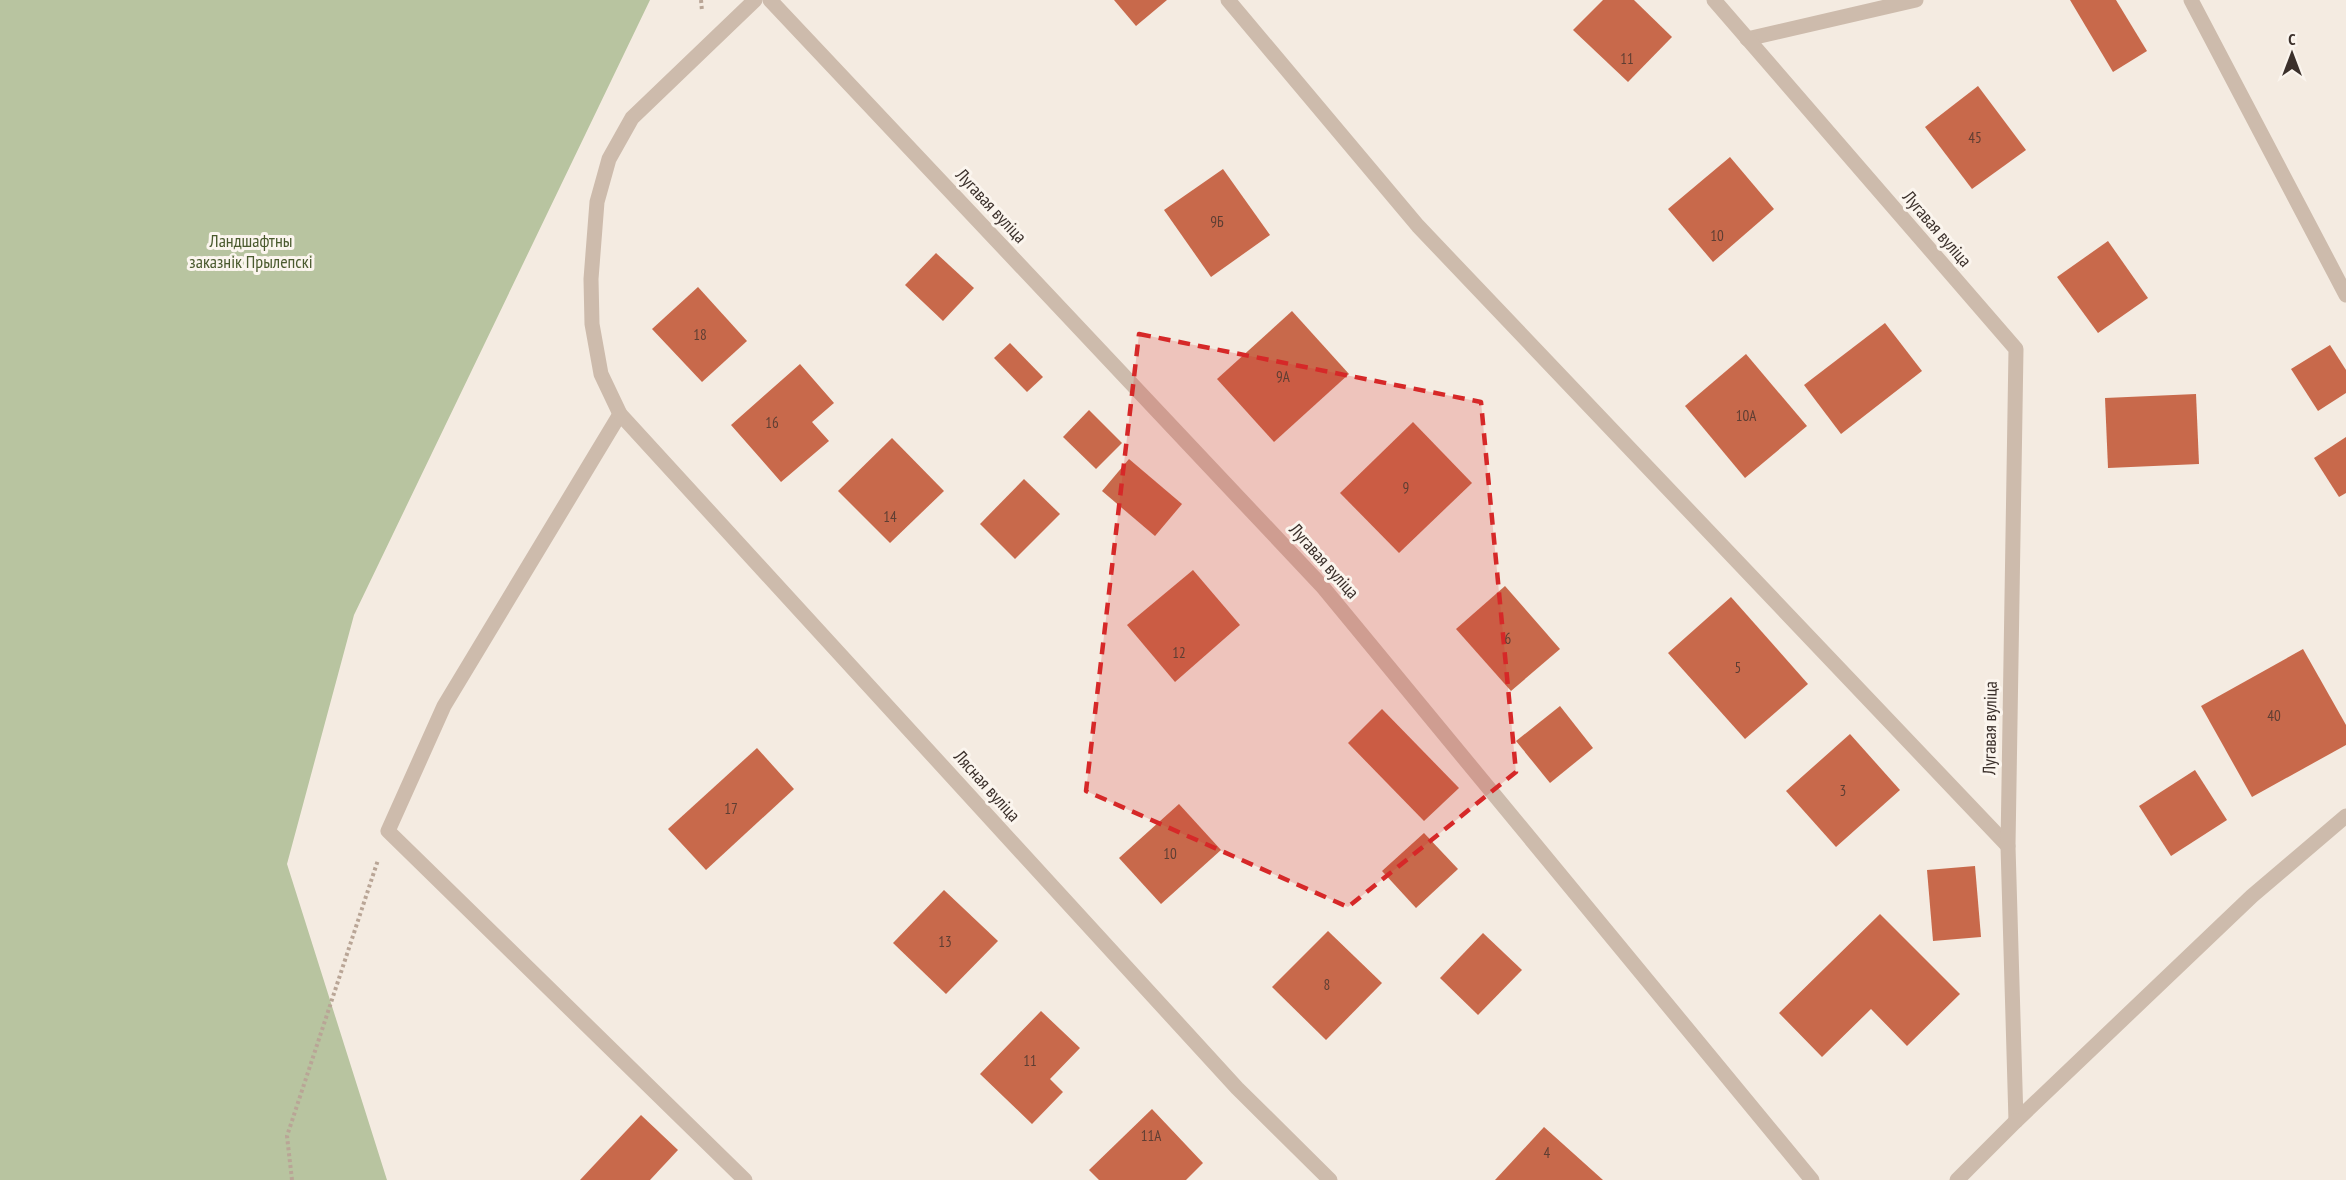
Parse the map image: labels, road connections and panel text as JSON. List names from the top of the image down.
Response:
{
  "streets": {
    "street": ["Лугавая вуліца", "Лясная вуліца"]
  },
  "parks": ["Ландшафтны заказнік Прылепскі"],
  "house_numbers": [
    "11",
    "45",
    "9Б",
    "10",
    "18",
    "9А",
    "10А",
    "16",
    "9",
    "14",
    "6",
    "12",
    "5",
    "40",
    "3",
    "17",
    "10",
    "13",
    "8",
    "11",
    "11А",
    "4"
  ],
  "north": "top"
}
